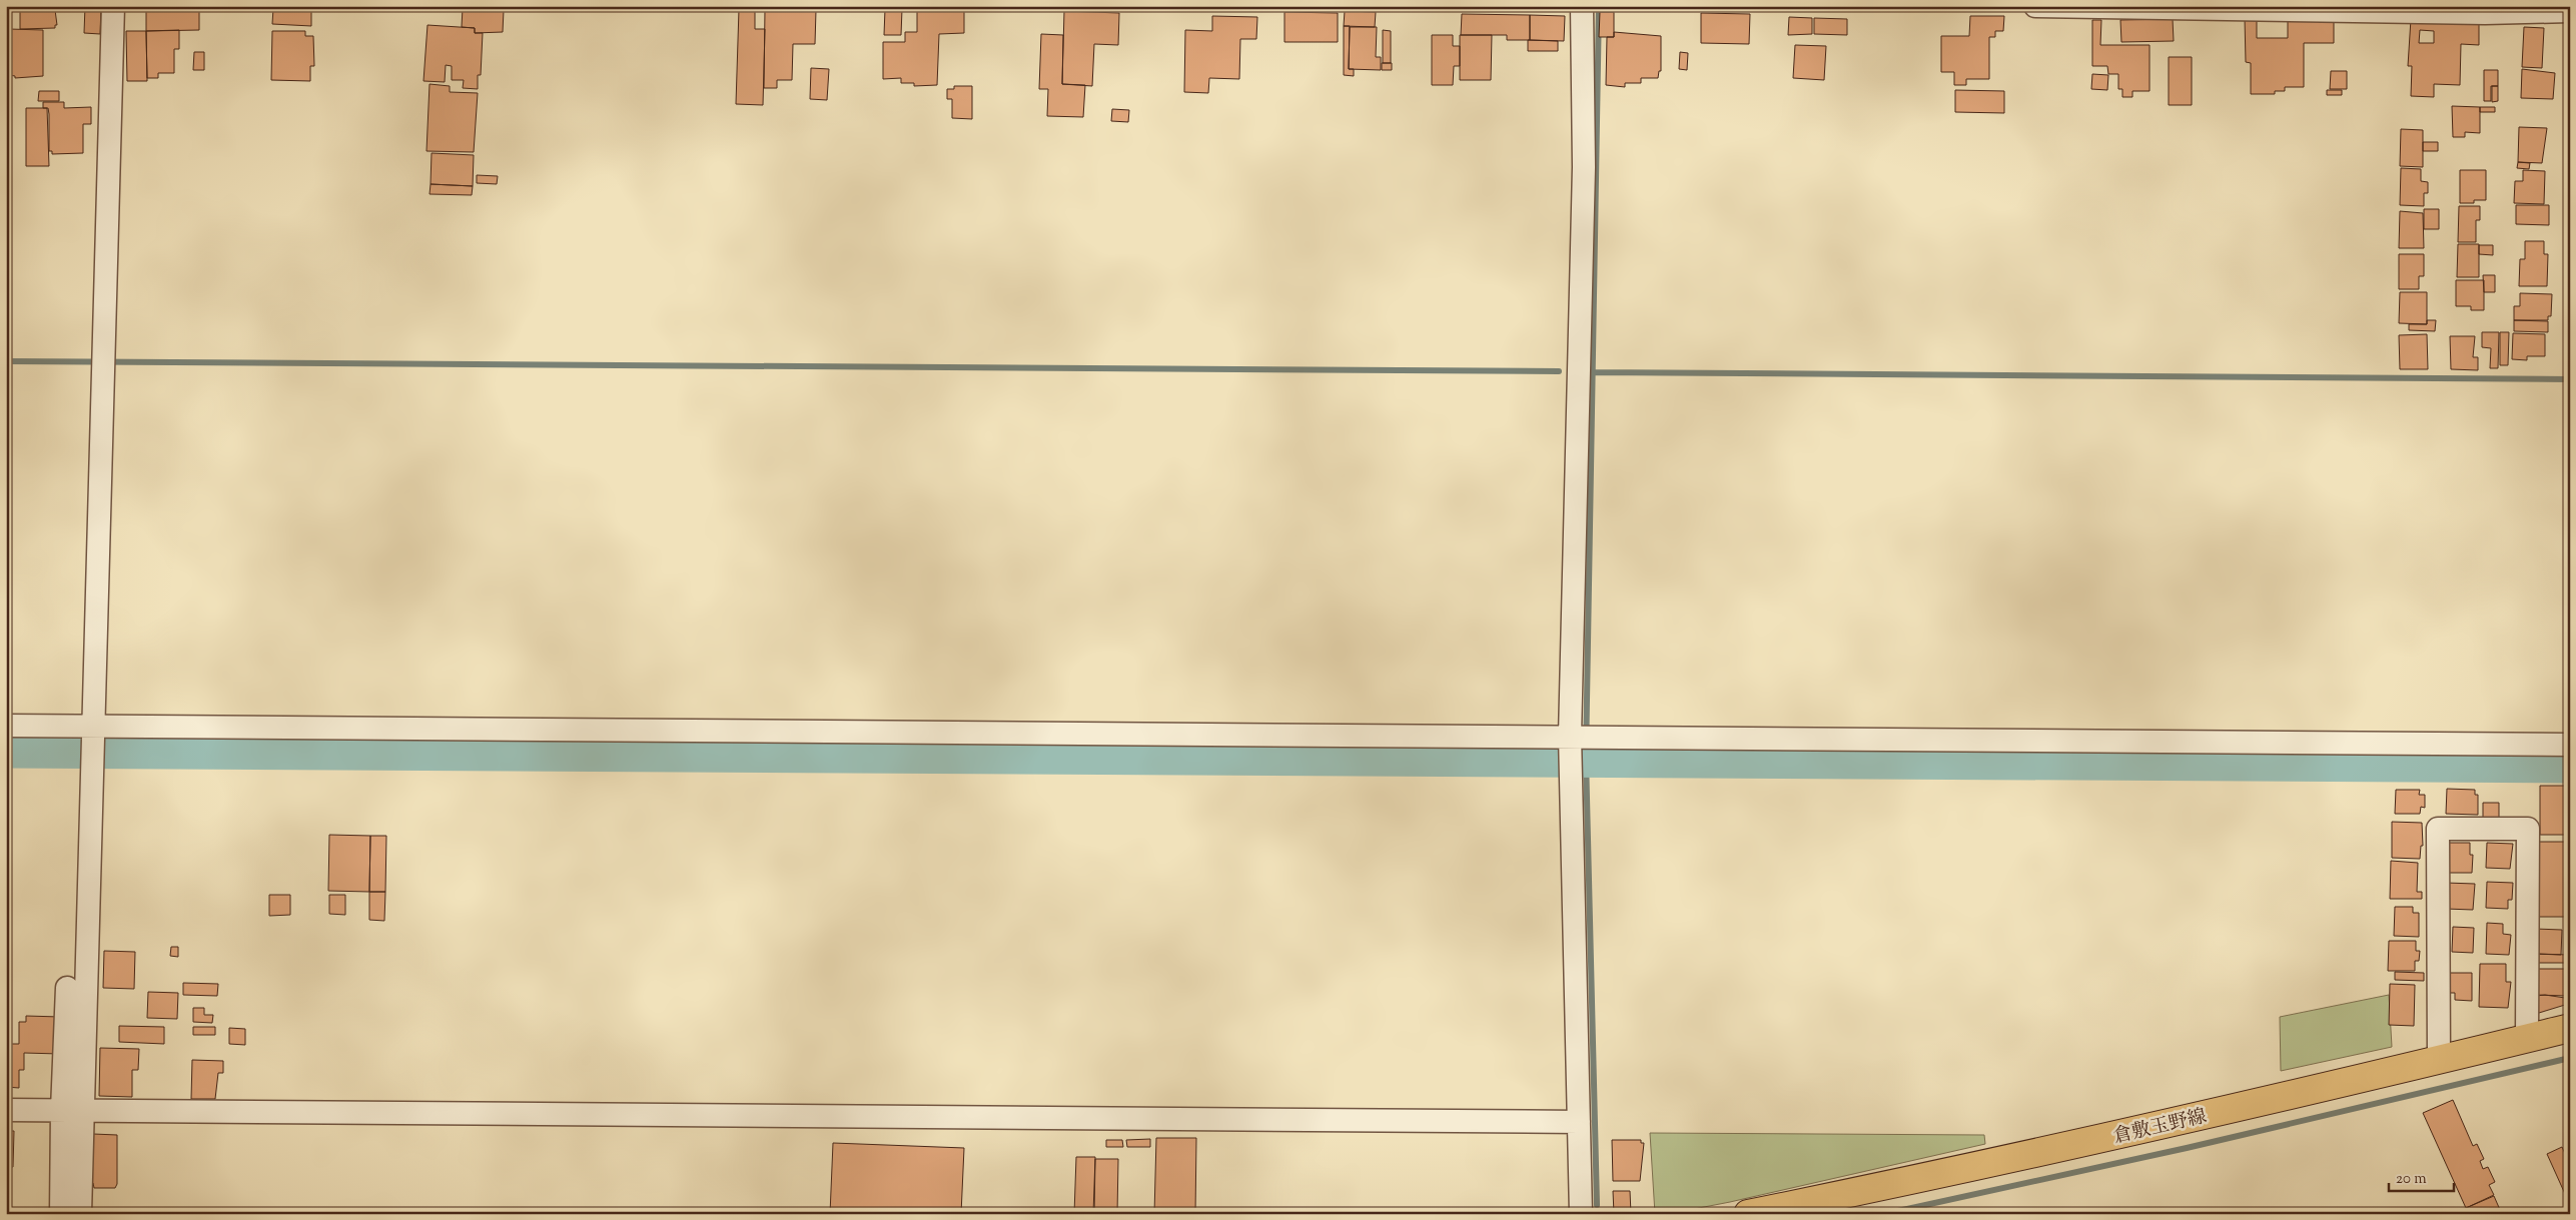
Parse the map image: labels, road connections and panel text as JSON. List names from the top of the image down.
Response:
{
  "streets": {
    "main road": ["倉敷玉野線"]
  },
  "scale_bar": "20 m"
}
